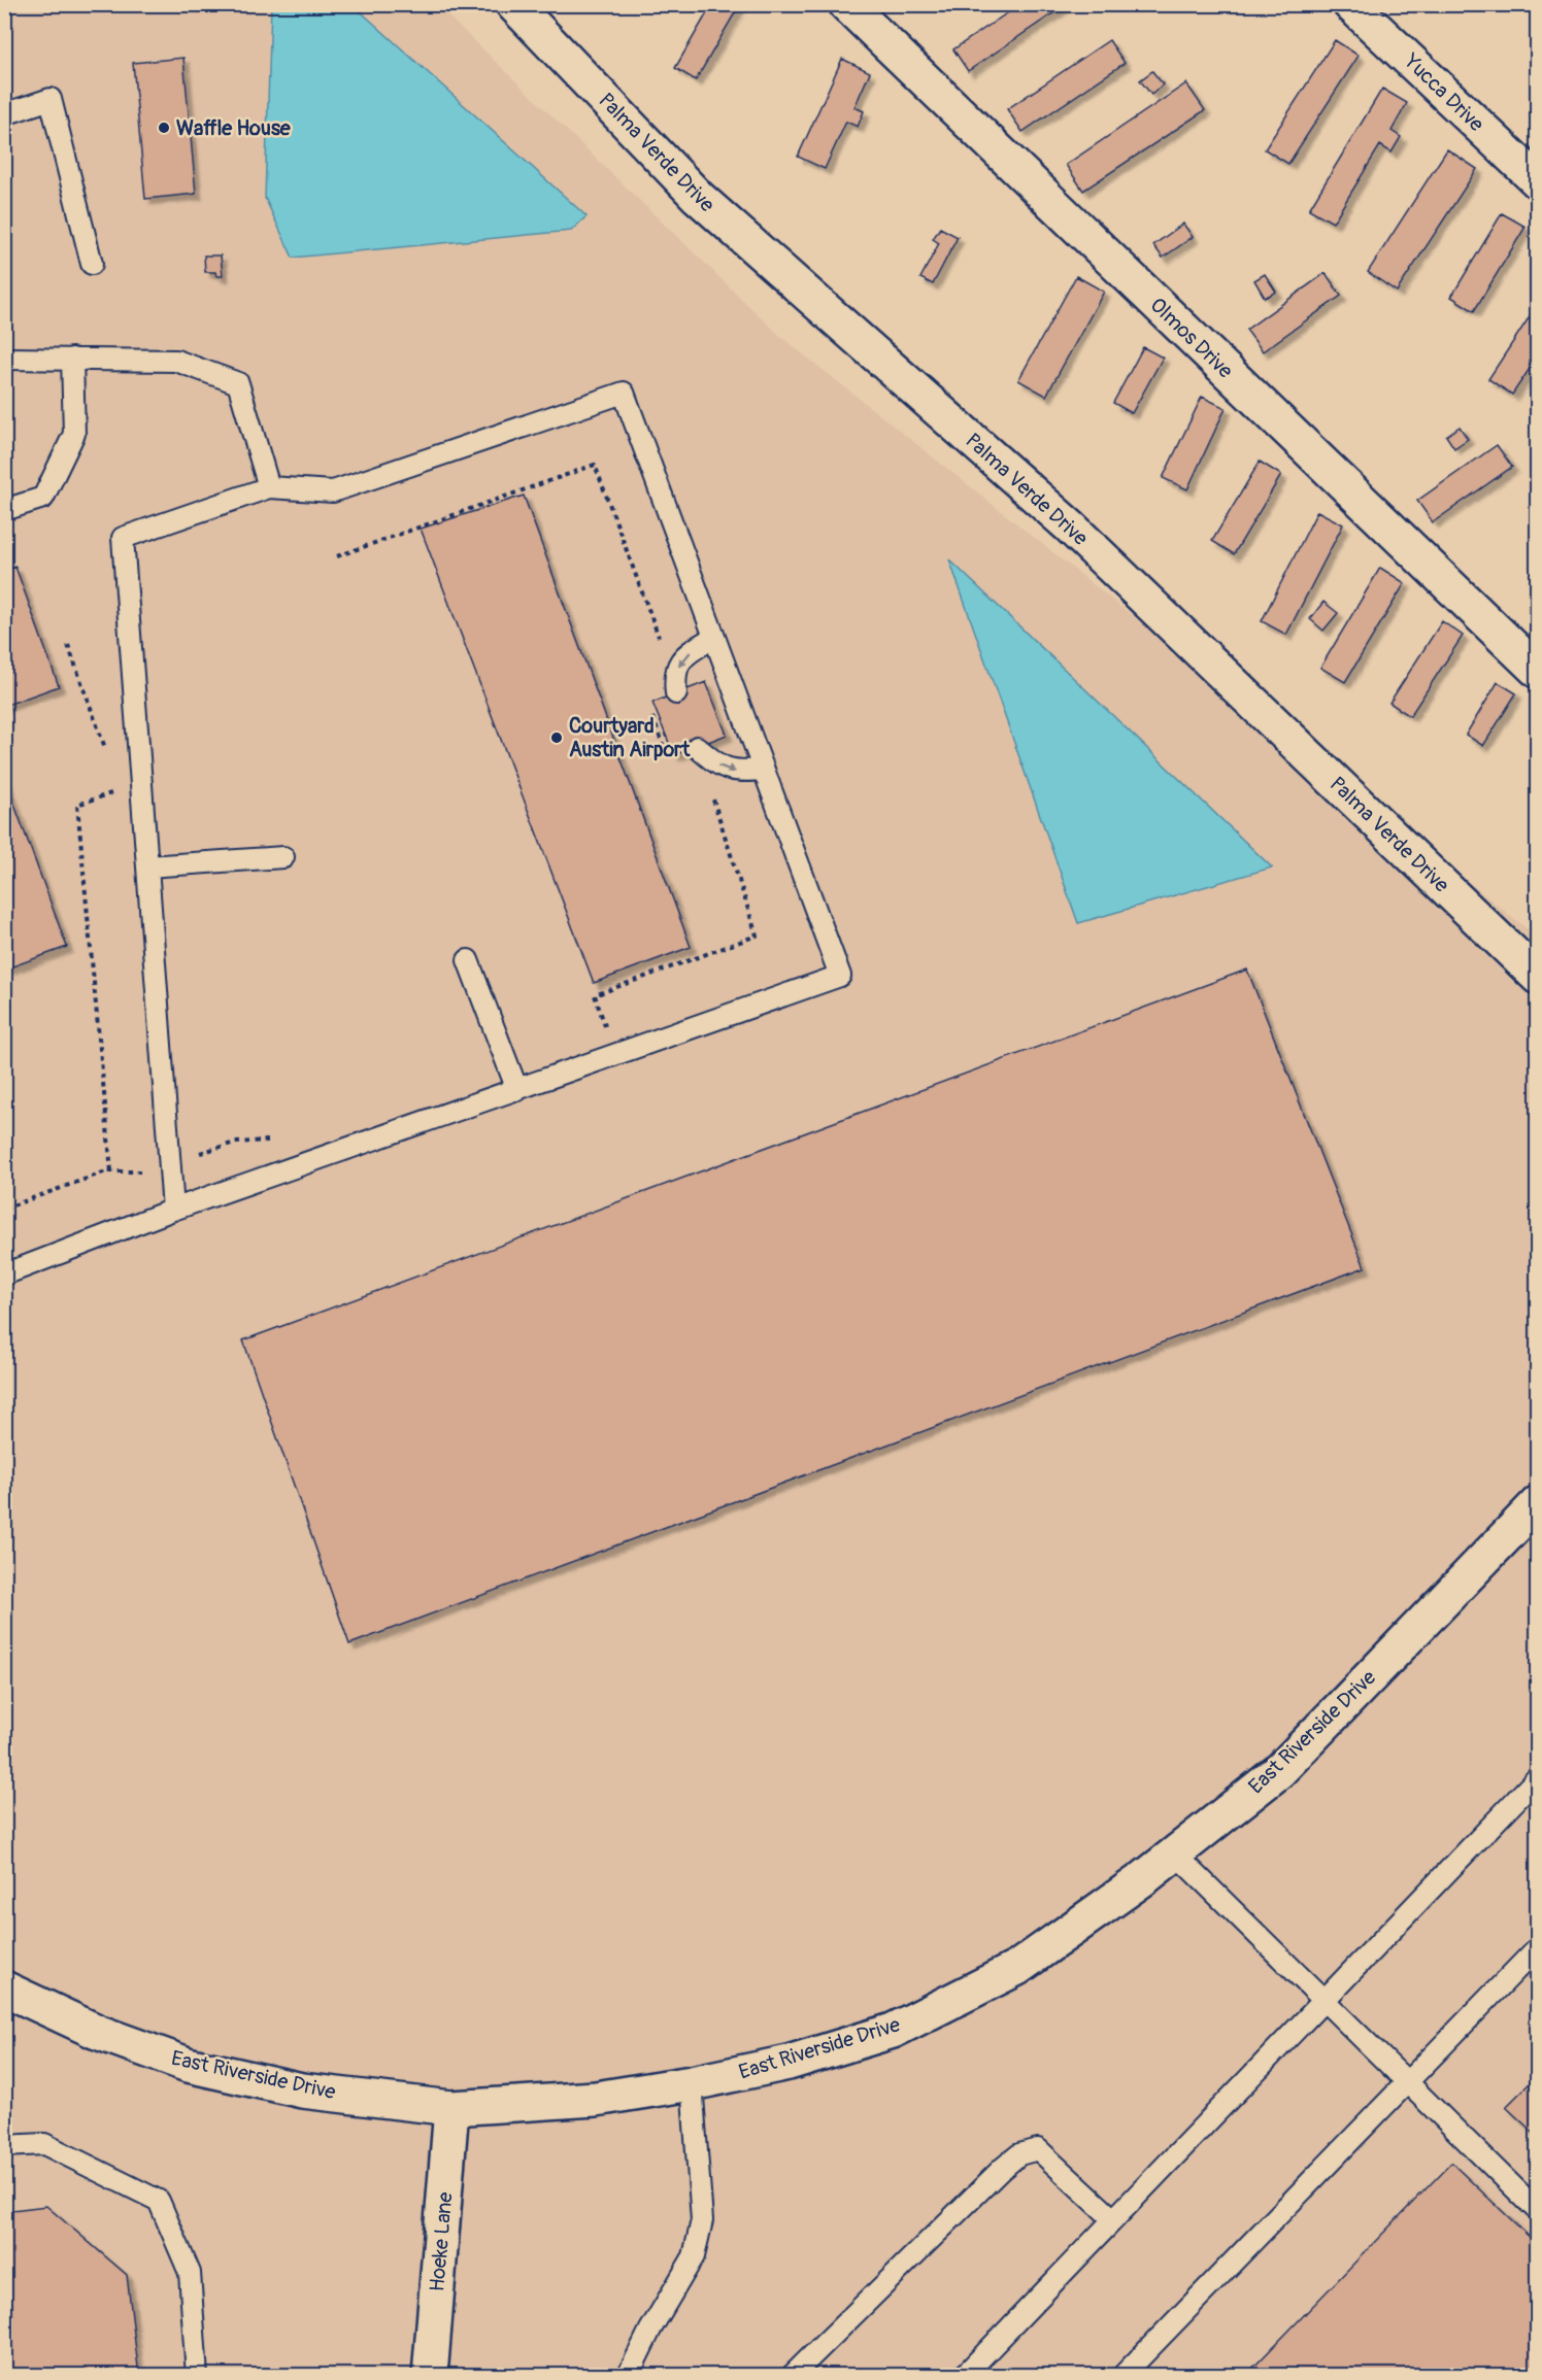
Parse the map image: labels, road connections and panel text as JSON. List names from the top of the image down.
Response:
{
  "streets": {
    "street": [
      "Yucca Drive",
      "Palma Verde Drive",
      "Olmos Drive",
      "East Riverside Drive",
      "Hoeke Lane"
    ]
  },
  "crossings": [
    ["East Riverside Drive", "Hoeke Lane"]
  ],
  "places": ["Waffle House", "Courtyard Austin Airport"]
}
